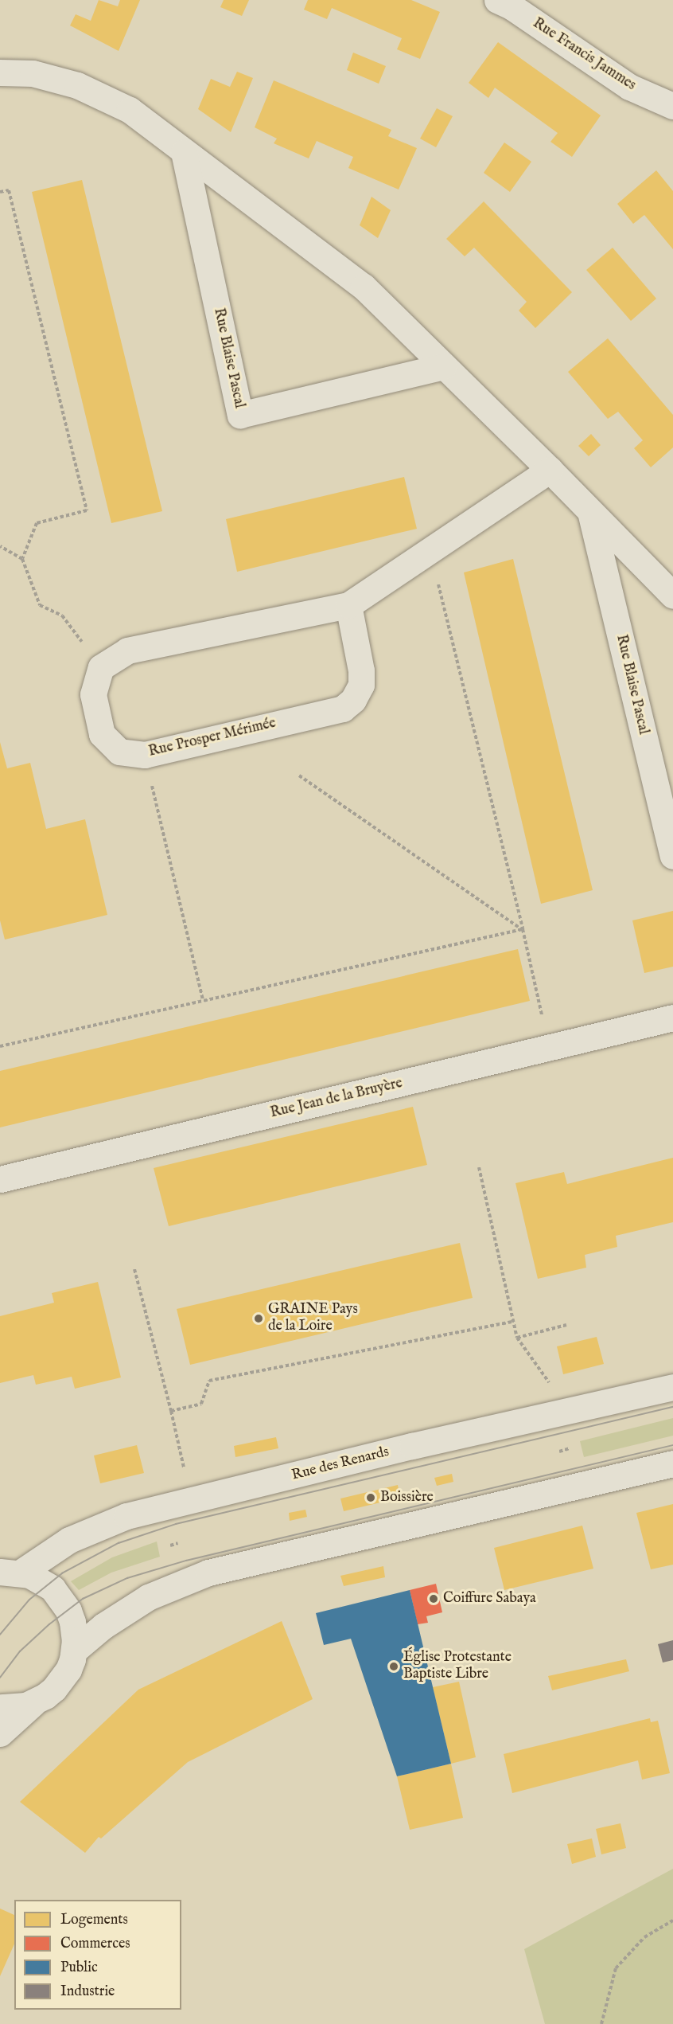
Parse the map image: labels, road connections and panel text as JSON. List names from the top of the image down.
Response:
{
  "streets": {
    "street": [
      "Rue Francis Jammes",
      "Rue Blaise Pascal",
      "Rue Prosper Mérimée",
      "Rue Jean de la Bruyère",
      "Rue des Renards"
    ]
  },
  "places": [
    "GRAINE Pays de la Loire",
    "Boissière",
    "Coiffure Sabaya",
    "Église Protestante Baptiste Libre"
  ],
  "legend": [
    "Logements",
    "Commerces",
    "Public",
    "Industrie"
  ]
}
